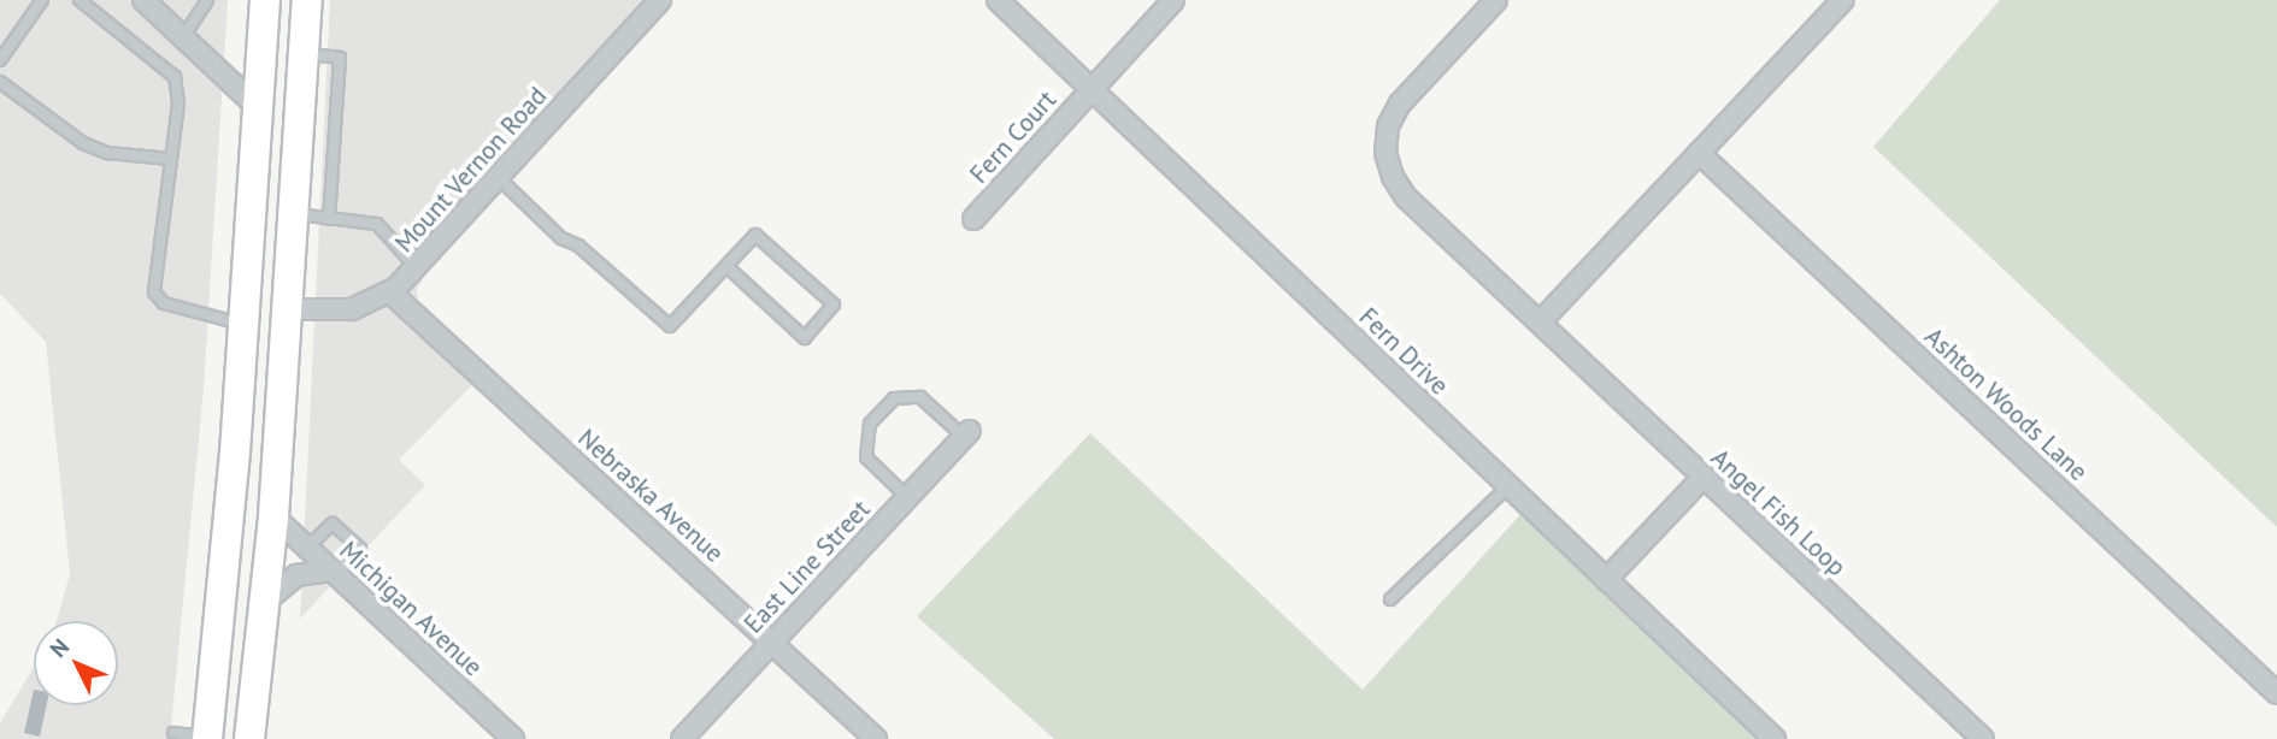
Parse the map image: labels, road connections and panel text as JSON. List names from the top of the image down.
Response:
{
  "streets": {
    "street": [
      "Fern Court",
      "Mount Vernon Road",
      "Fern Drive",
      "Ashton Woods Lane",
      "Nebraska Avenue",
      "Angel Fish Loop",
      "East Line Street",
      "Michigan Avenue"
    ]
  },
  "crossings": [
    ["Fern Court", "Fern Drive"],
    ["Mount Vernon Road", "Nebraska Avenue"],
    ["Nebraska Avenue", "East Line Street"]
  ],
  "north": "top left"
}
